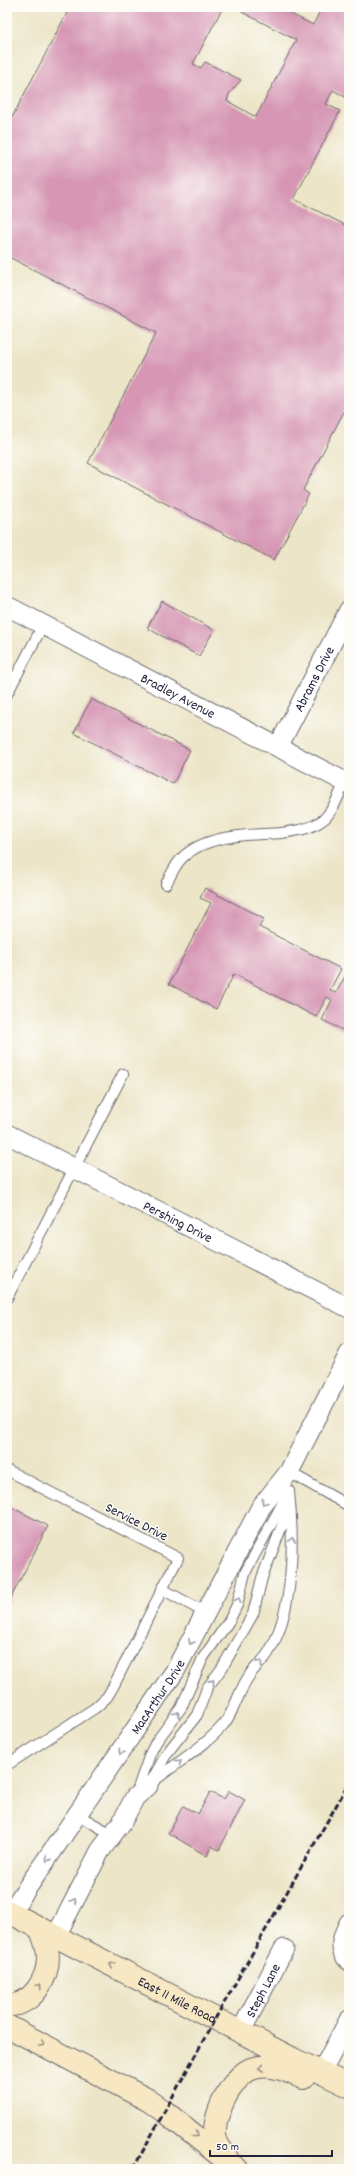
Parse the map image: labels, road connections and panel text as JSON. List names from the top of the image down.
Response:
{
  "streets": {
    "main road": ["East 11 Mile Road"],
    "street": [
      "Abrams Drive",
      "Bradley Avenue",
      "Pershing Drive",
      "MacArthur Drive",
      "Steph Lane"
    ],
    "lane": ["Service Drive"]
  },
  "crossings": [
    ["Abrams Drive", "Bradley Avenue"],
    ["MacArthur Drive", "East 11 Mile Road"],
    ["Steph Lane", "East 11 Mile Road"]
  ],
  "scale_bar": "50 m"
}
